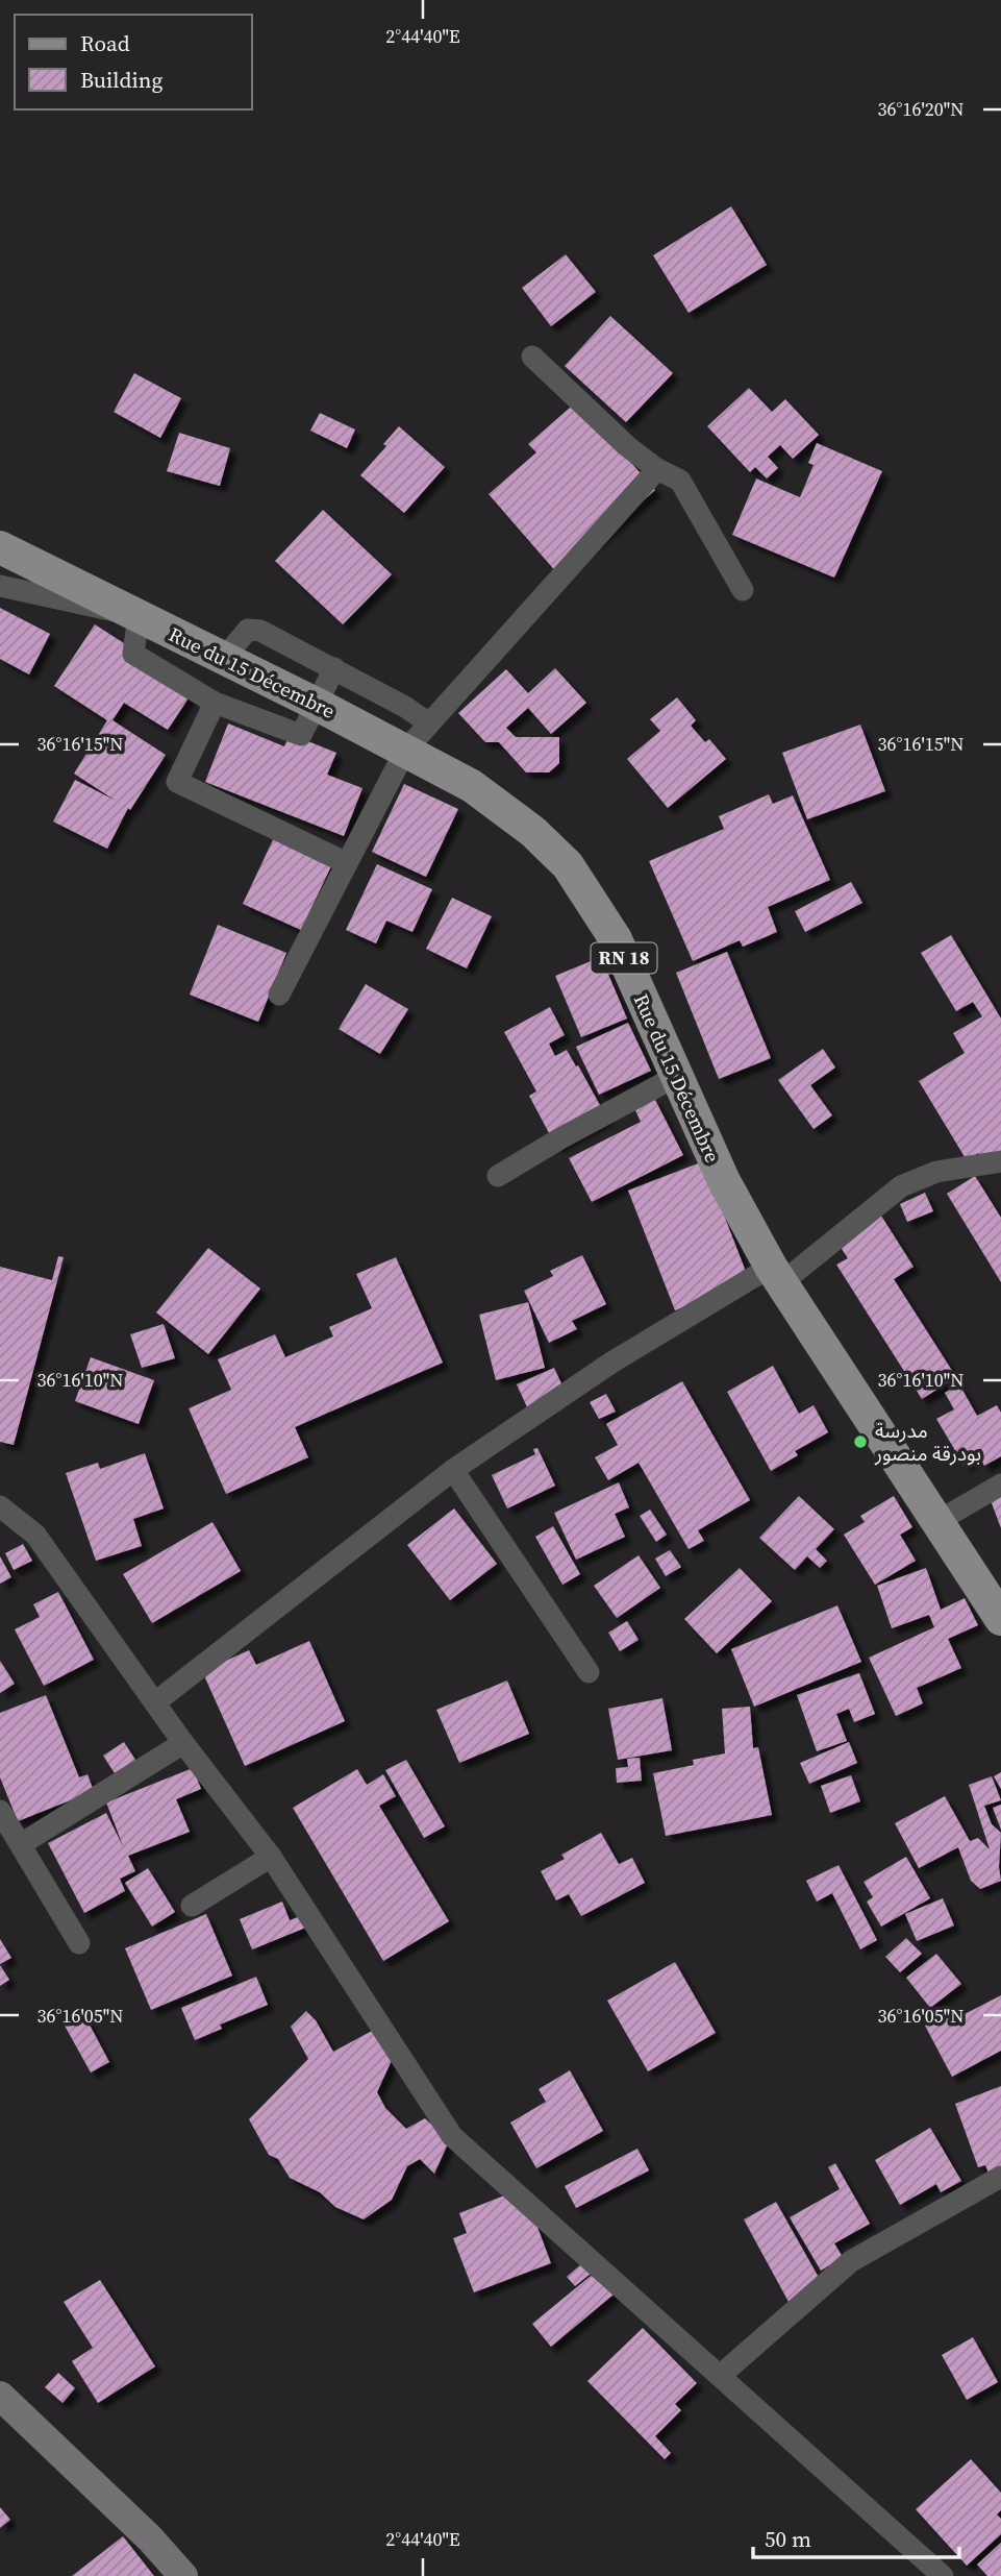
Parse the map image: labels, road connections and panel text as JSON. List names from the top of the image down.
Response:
{
  "streets": {
    "main road": ["Rue du 15 Décembre", "RN 18"]
  },
  "places": ["مدرسة بودرقة منصور"],
  "legend": ["Road", "Building"],
  "scale_bar": "50 m",
  "coordinates": [
    "2°44'40\"E",
    "36°16'20\"N",
    "36°16'15\"N",
    "36°16'10\"N",
    "36°16'05\"N"
  ]
}
